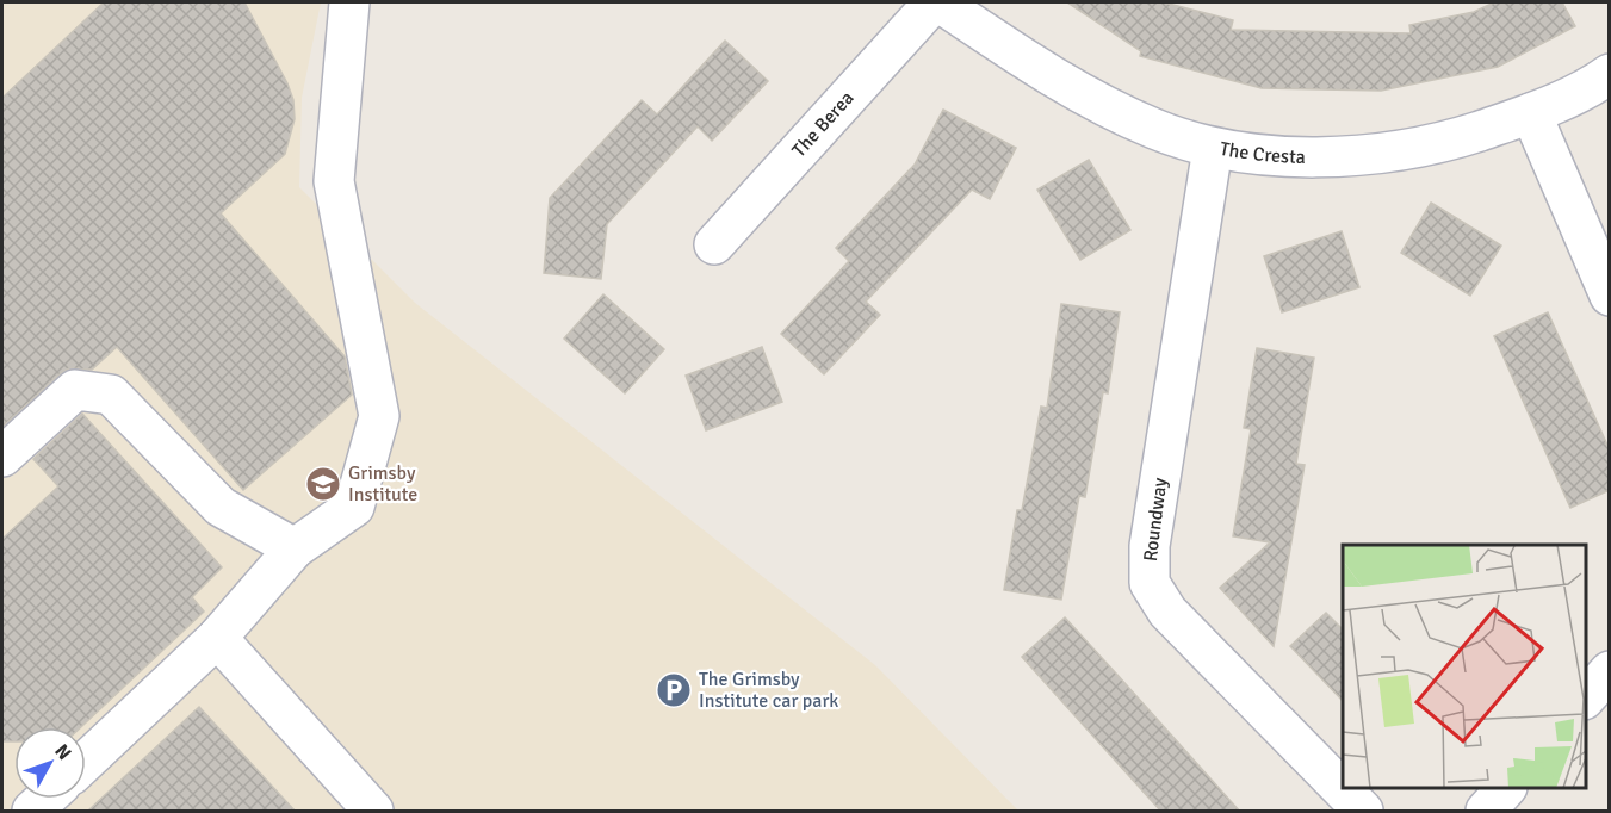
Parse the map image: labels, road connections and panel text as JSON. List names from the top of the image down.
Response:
{
  "streets": {
    "street": ["The Berea", "The Cresta", "Roundway"]
  },
  "crossings": [
    ["The Cresta", "Roundway"]
  ],
  "places": {
    "school or university": ["Grimsby Institute"],
    "parking": ["The Grimsby Institute car park"]
  },
  "north": "top right"
}
